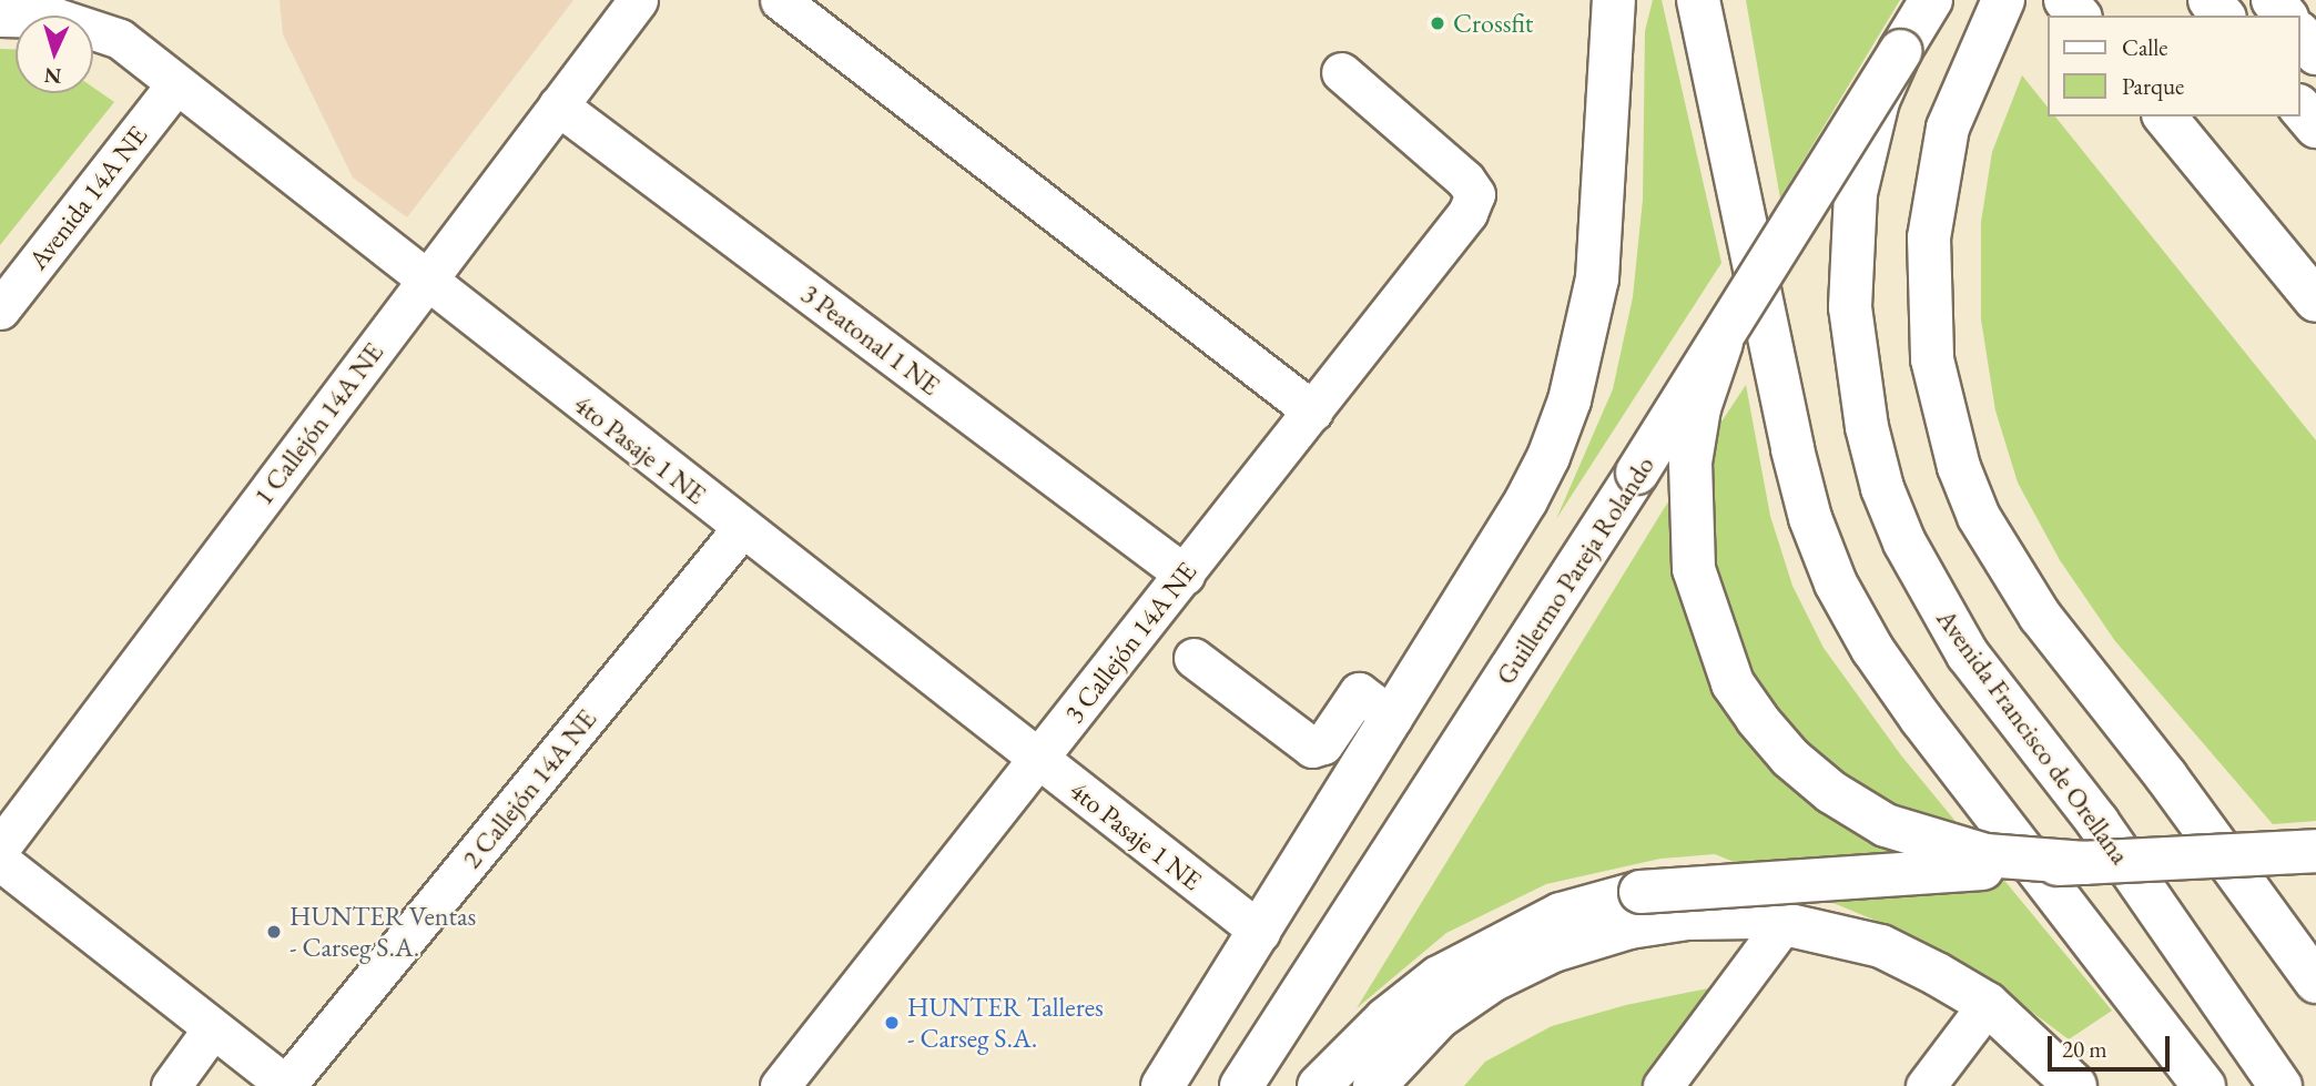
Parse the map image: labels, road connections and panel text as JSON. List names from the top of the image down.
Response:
{
  "streets": {
    "main road": ["Guillermo Pareja Rolando", "Avenida Francisco de Orellana"],
    "street": [
      "Avenida 14A NE",
      "3 Peatonal 1 NE",
      "1 Callejón 14A NE",
      "4to Pasaje 1 NE",
      "3 Callejón 14A NE",
      "2 Callejón 14A NE"
    ]
  },
  "crossings": [
    ["Avenida 14A NE", "4to Pasaje 1 NE"],
    ["3 Peatonal 1 NE", "1 Callejón 14A NE"],
    ["3 Peatonal 1 NE", "3 Callejón 14A NE"],
    ["1 Callejón 14A NE", "4to Pasaje 1 NE"],
    ["4to Pasaje 1 NE", "3 Callejón 14A NE"],
    ["4to Pasaje 1 NE", "2 Callejón 14A NE"],
    ["Guillermo Pareja Rolando", "Avenida Francisco de Orellana"]
  ],
  "places": ["Crossfit", "HUNTER Ventas - Carseg S.A.", "HUNTER Talleres - Carseg S.A."],
  "legend": ["Calle", "Parque"],
  "scale_bar": "20 m",
  "north": "bottom"
}
